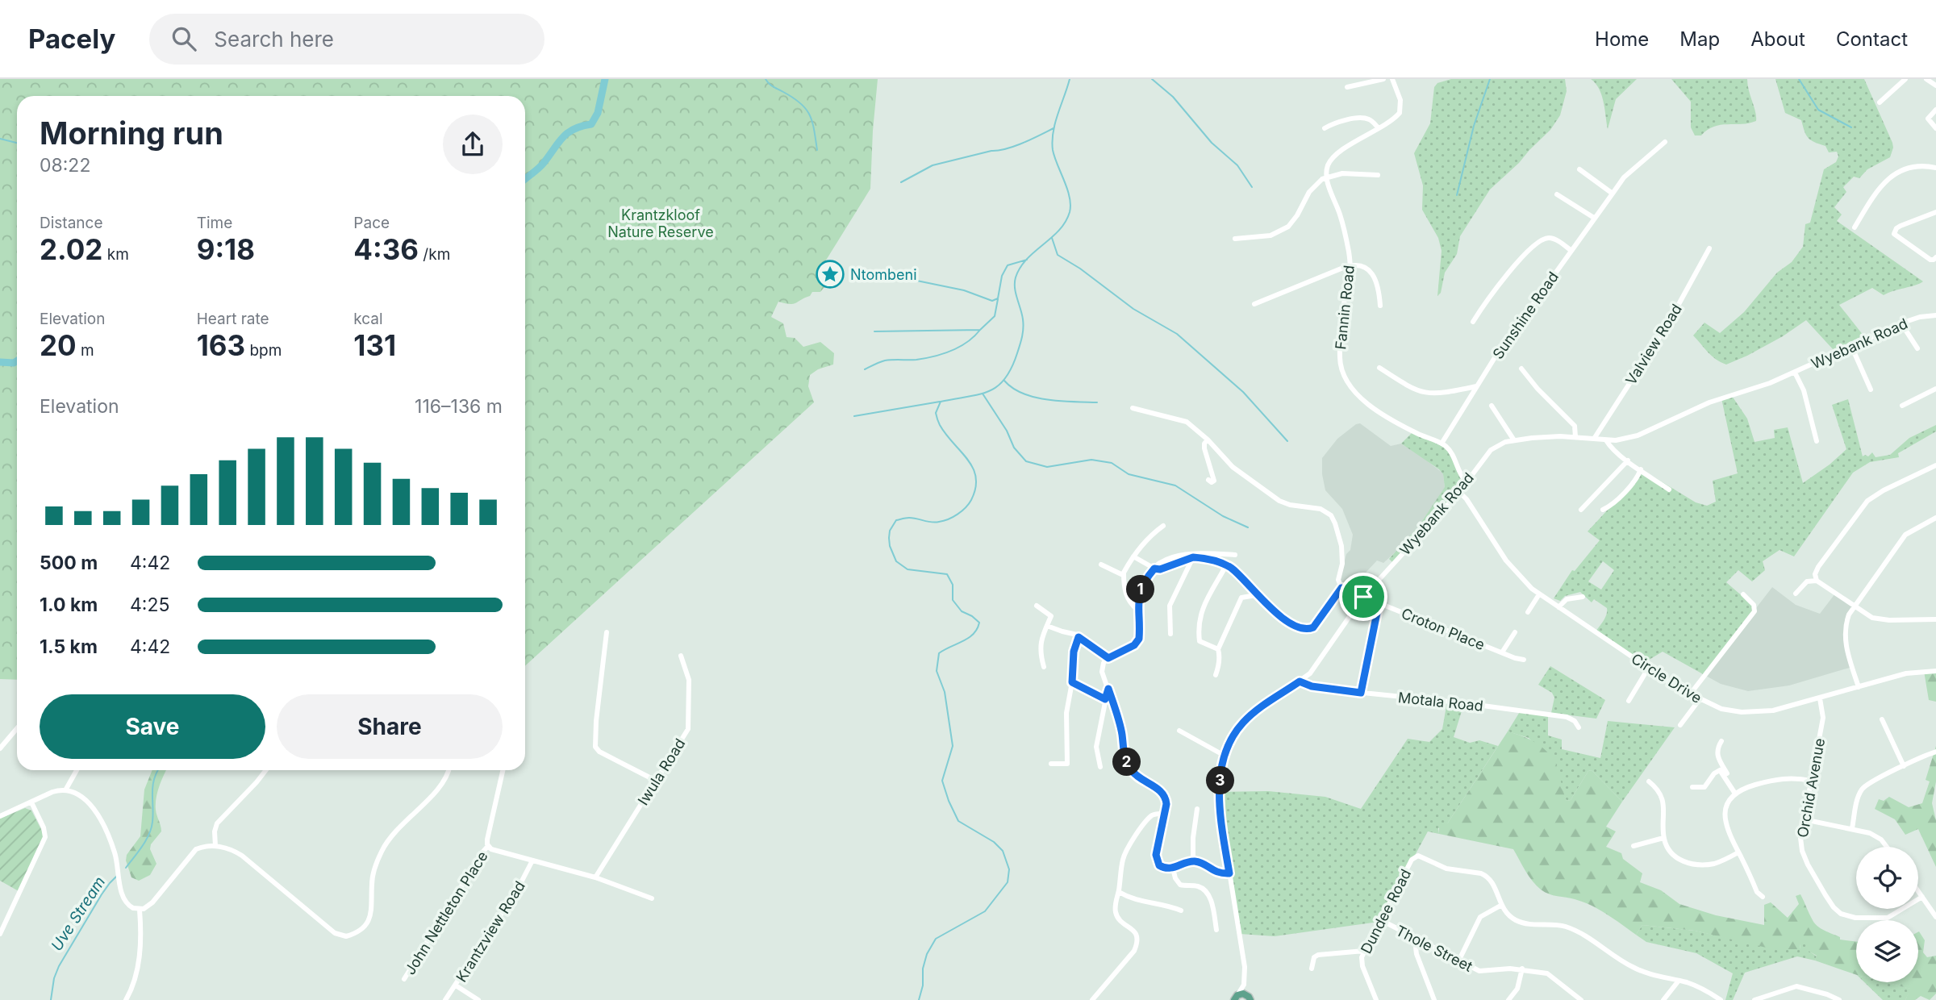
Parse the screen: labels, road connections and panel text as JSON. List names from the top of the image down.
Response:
{
  "streets": {
    "street": [
      "Fannin Road",
      "Sunshine Road",
      "Wyebank Road",
      "Valview Road",
      "Croton Place",
      "Circle Drive",
      "Motala Road",
      "Iwula Road",
      "Orchid Avenue",
      "Dundee Road",
      "John Nettleton Place",
      "Krantzview Road",
      "Thole Street"
    ]
  },
  "crossings": [
    ["Fannin Road", "Sunshine Road"],
    ["Wyebank Road", "Valview Road"],
    ["Wyebank Road", "Croton Place"],
    ["Wyebank Road", "Circle Drive"],
    ["Wyebank Road", "Motala Road"],
    ["Circle Drive", "Orchid Avenue"],
    ["Dundee Road", "Thole Street"]
  ],
  "water": ["Uve Stream"],
  "parks": ["Krantzkloof Nature Reserve"],
  "places": {
    "place": ["Ntombeni"]
  },
  "page": {
    "header": "Pacely",
    "search": "Search here",
    "nav": [
      "Home",
      "Map",
      "About",
      "Contact"
    ],
    "heading": ["Morning run", "08:22"],
    "stats": [
      ["Distance", "2.02 km"],
      ["Time", "9:18"],
      ["Pace", "4:36 /km"],
      ["Elevation", "20 m"],
      ["Heart rate", "163 bpm"],
      ["kcal", "131"]
    ],
    "chart": ["Elevation", "116–136 m"],
    "list": [
      {
        "name": "500 m",
        "note": "4:42"
      },
      {
        "name": "1.0 km",
        "note": "4:25"
      },
      {
        "name": "1.5 km",
        "note": "4:42"
      }
    ],
    "pins": ["1", "2", "3"],
    "buttons": ["Save", "Share"]
  }
}
